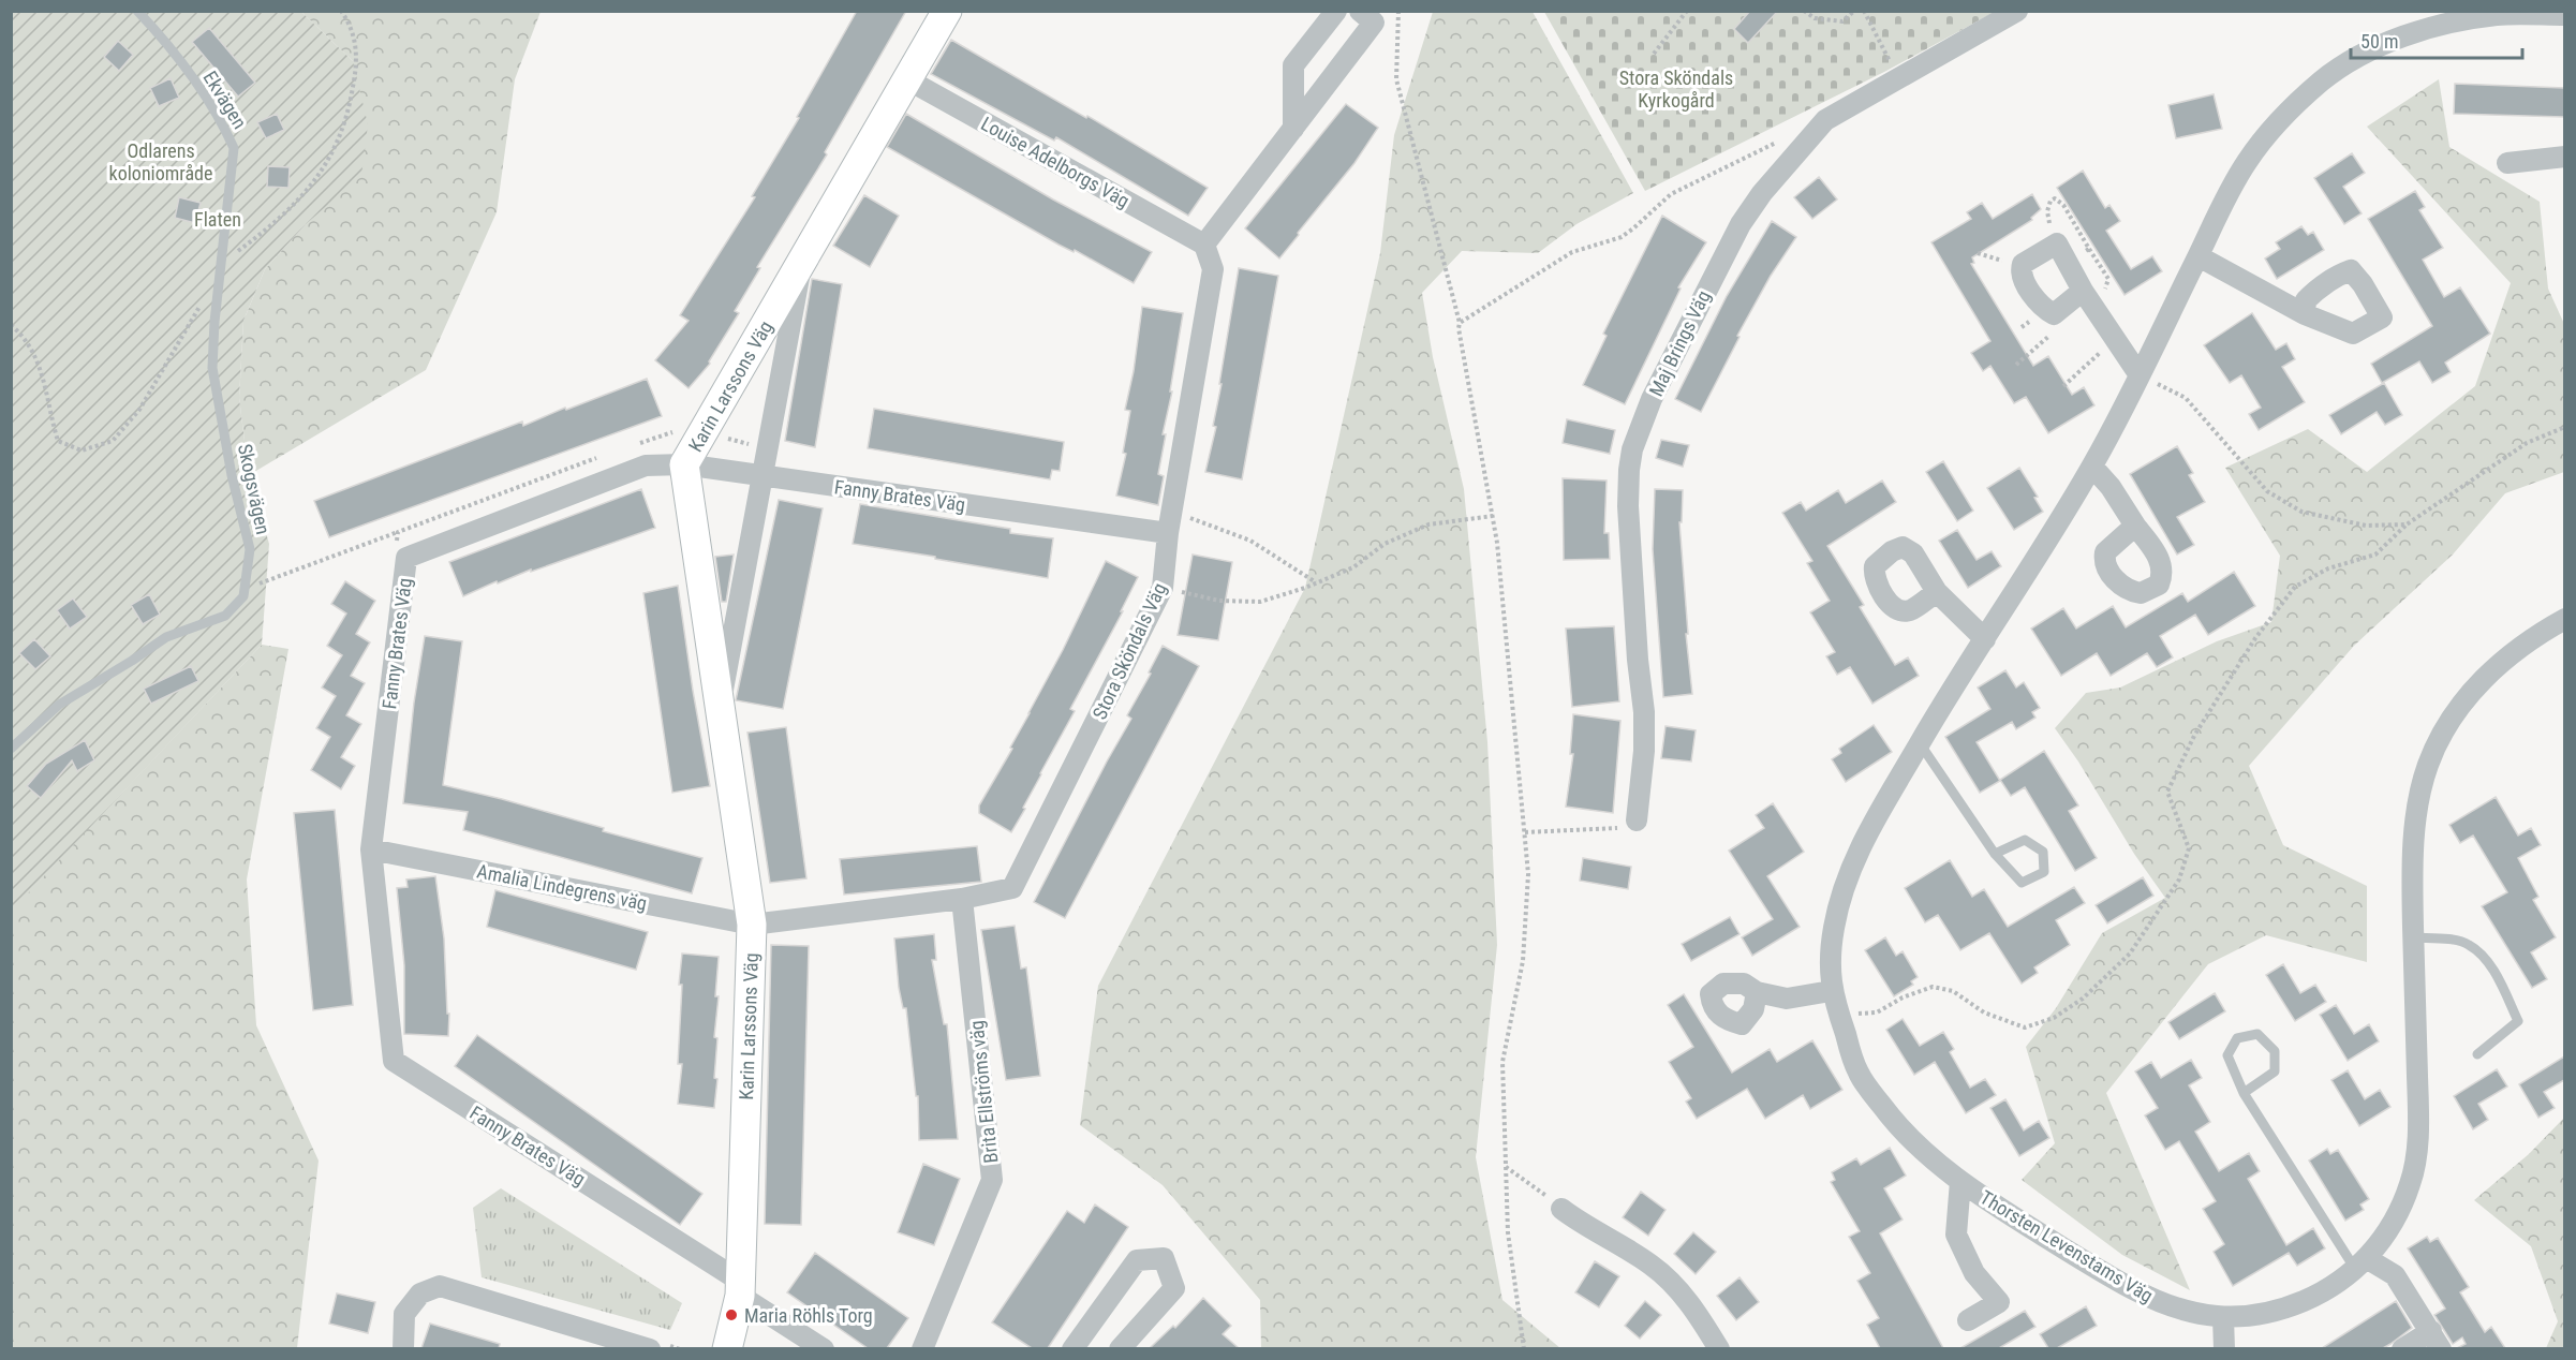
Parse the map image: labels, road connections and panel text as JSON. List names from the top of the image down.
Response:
{
  "streets": {
    "street": [
      "Louise Adelborgs Väg",
      "Maj Brings Väg",
      "Karin Larssons Väg",
      "Fanny Brates Väg",
      "Stora Sköndals Väg",
      "Amalia Lindegrens väg",
      "Brita Ellströms väg",
      "Thorsten Levenstams Väg"
    ],
    "lane": ["Ekvägen", "Skogsvägen"]
  },
  "crossings": [
    ["Ekvägen", "Skogsvägen"],
    ["Louise Adelborgs Väg", "Karin Larssons Väg"],
    ["Louise Adelborgs Väg", "Stora Sköndals Väg"],
    ["Karin Larssons Väg", "Fanny Brates Väg"],
    ["Karin Larssons Väg", "Stora Sköndals Väg"],
    ["Karin Larssons Väg", "Amalia Lindegrens väg"],
    ["Fanny Brates Väg", "Stora Sköndals Väg"],
    ["Fanny Brates Väg", "Amalia Lindegrens väg"],
    ["Stora Sköndals Väg", "Amalia Lindegrens väg"],
    ["Stora Sköndals Väg", "Brita Ellströms väg"]
  ],
  "parks": ["Stora Sköndals Kyrkogård", "Odlarens koloniområde", "Flaten"],
  "places": ["Maria Röhls Torg"],
  "scale_bar": "50 m"
}
